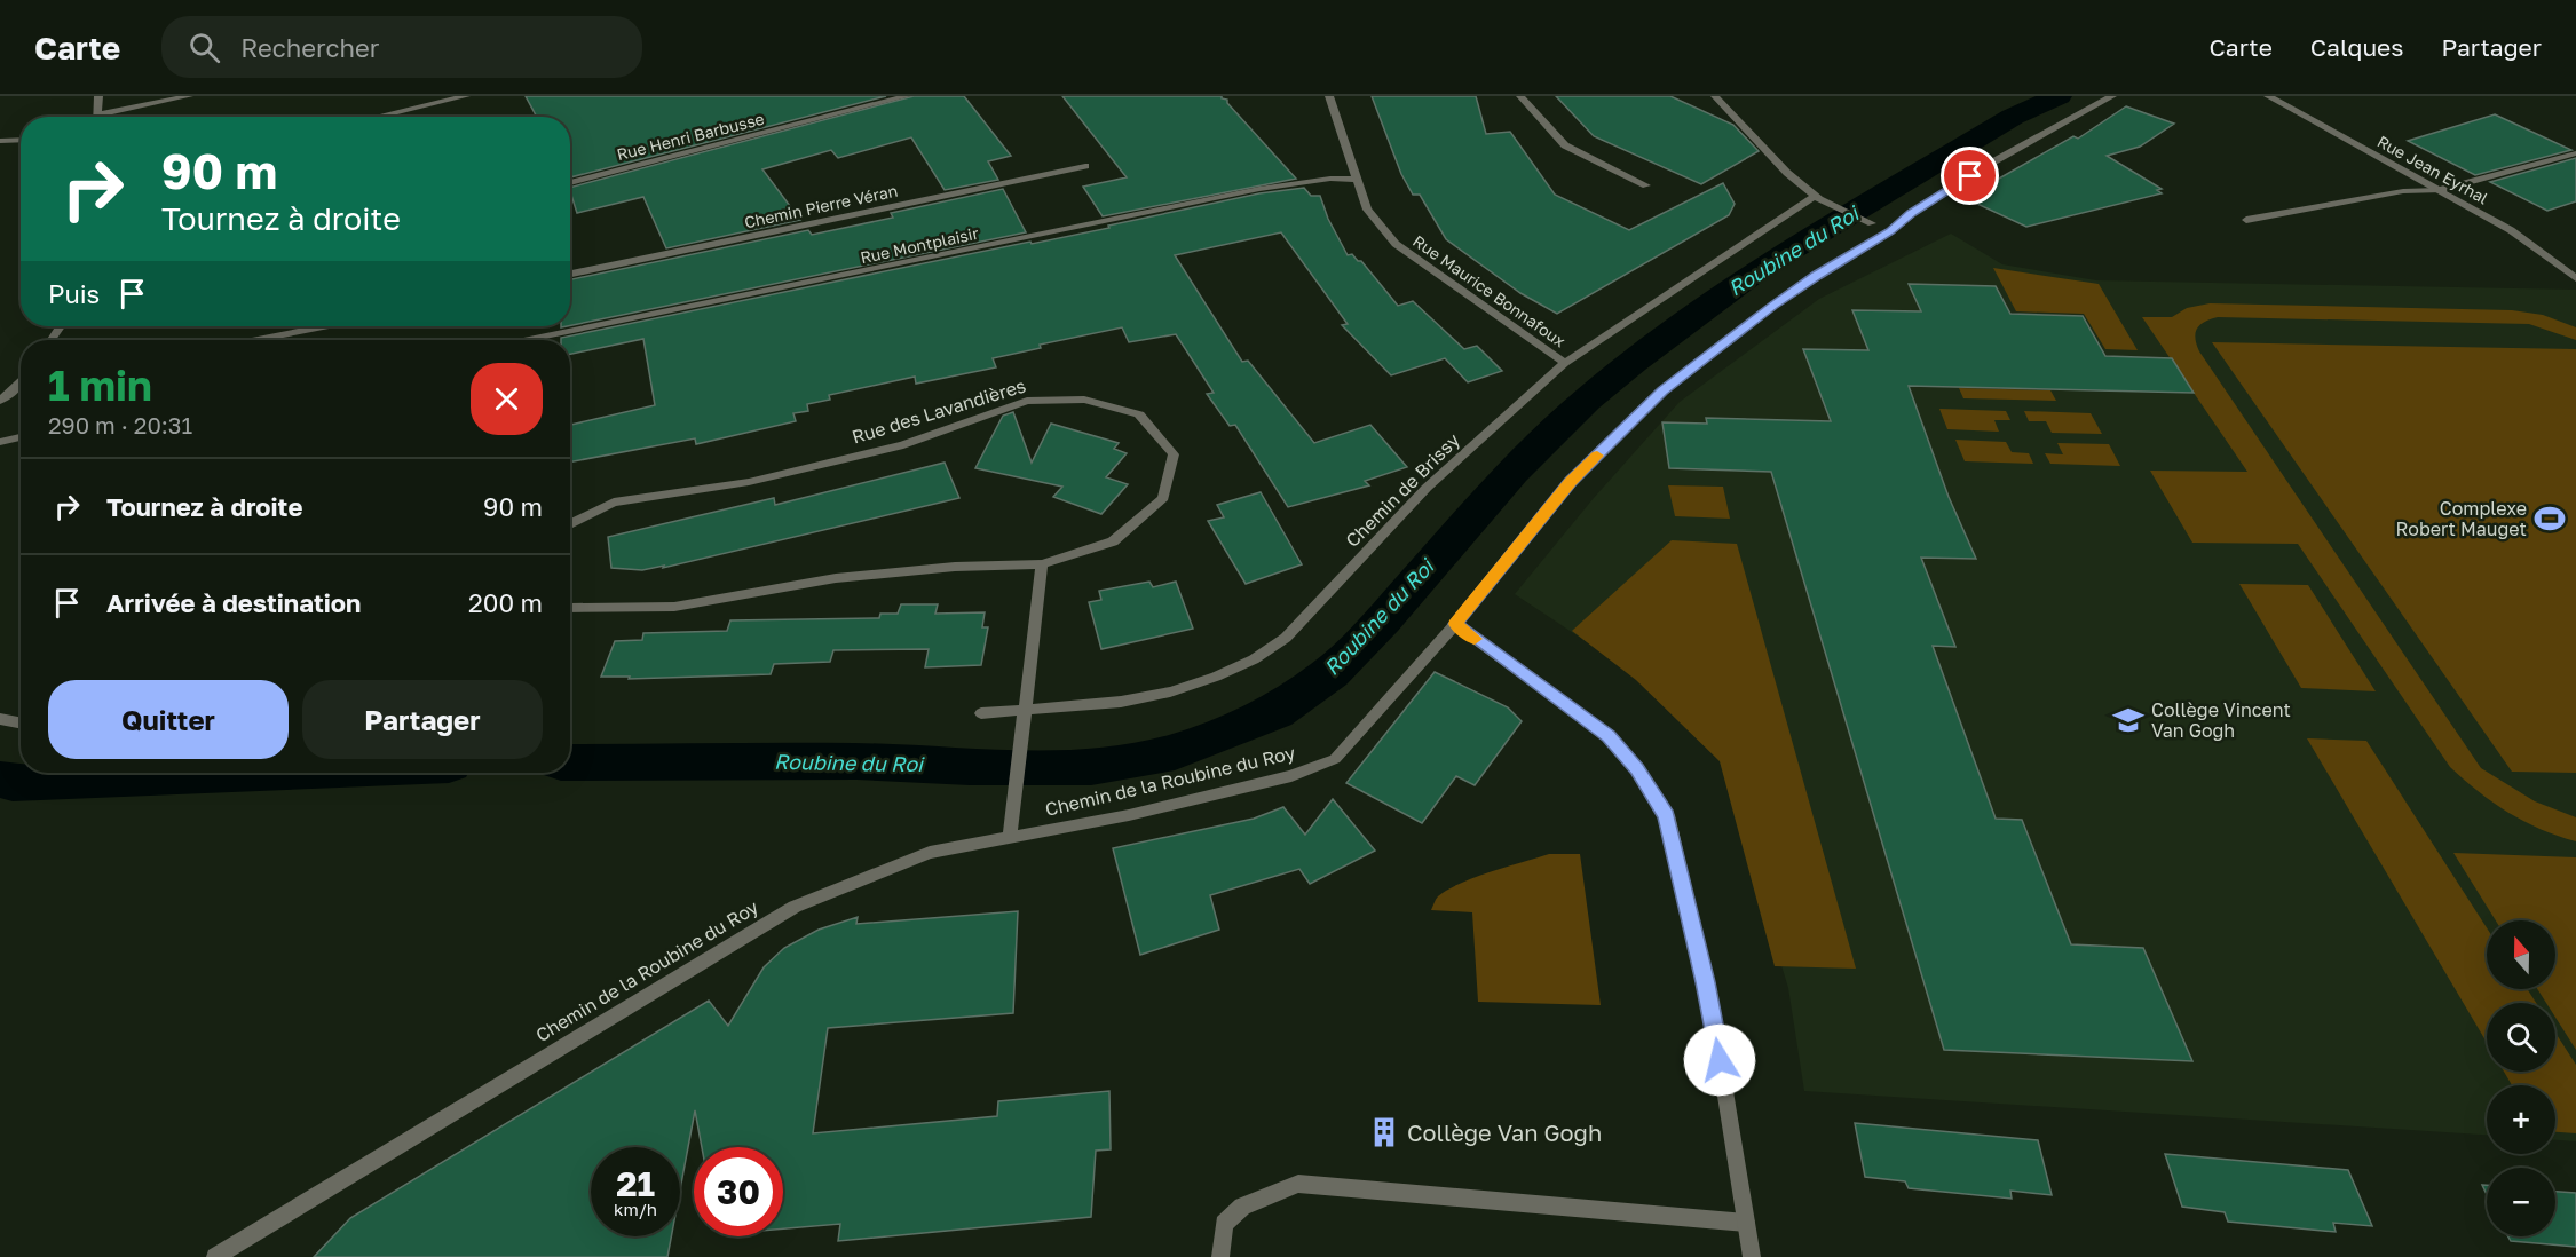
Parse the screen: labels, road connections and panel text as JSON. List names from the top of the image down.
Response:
{
  "streets": {
    "street": [
      "Rue Henri Barbusse",
      "Rue Jean Eyrhal",
      "Chemin Pierre Véran",
      "Rue Montplaisir",
      "Rue Maurice Bonnafoux",
      "Rue des Lavandières",
      "Chemin de Brissy",
      "Chemin de la Roubine du Roy"
    ]
  },
  "crossings": [
    ["Rue Montplaisir", "Rue Maurice Bonnafoux"],
    ["Rue Maurice Bonnafoux", "Chemin de Brissy"]
  ],
  "water": ["Roubine du Roi"],
  "places": {
    "sports": ["Complexe Robert Mauget"],
    "school or university": ["Collège Vincent Van Gogh"],
    "building": ["Collège Van Gogh"]
  },
  "north": "top",
  "page": {
    "header": "Carte",
    "search": "Rechercher",
    "nav": ["Carte", "Calques", "Partager"],
    "turn": ["90 m", "Tournez à droite"],
    "then": "Puis",
    "heading": ["1 min", "290 m · 20:31"],
    "list": [
      {
        "name": "Tournez à droite",
        "value": "90 m"
      },
      {
        "name": "Arrivée à destination",
        "value": "200 m"
      }
    ],
    "buttons": ["Quitter", "Partager"],
    "map_buttons": ["+", "−"],
    "speed": "21 km/h",
    "limit": "30"
  }
}
